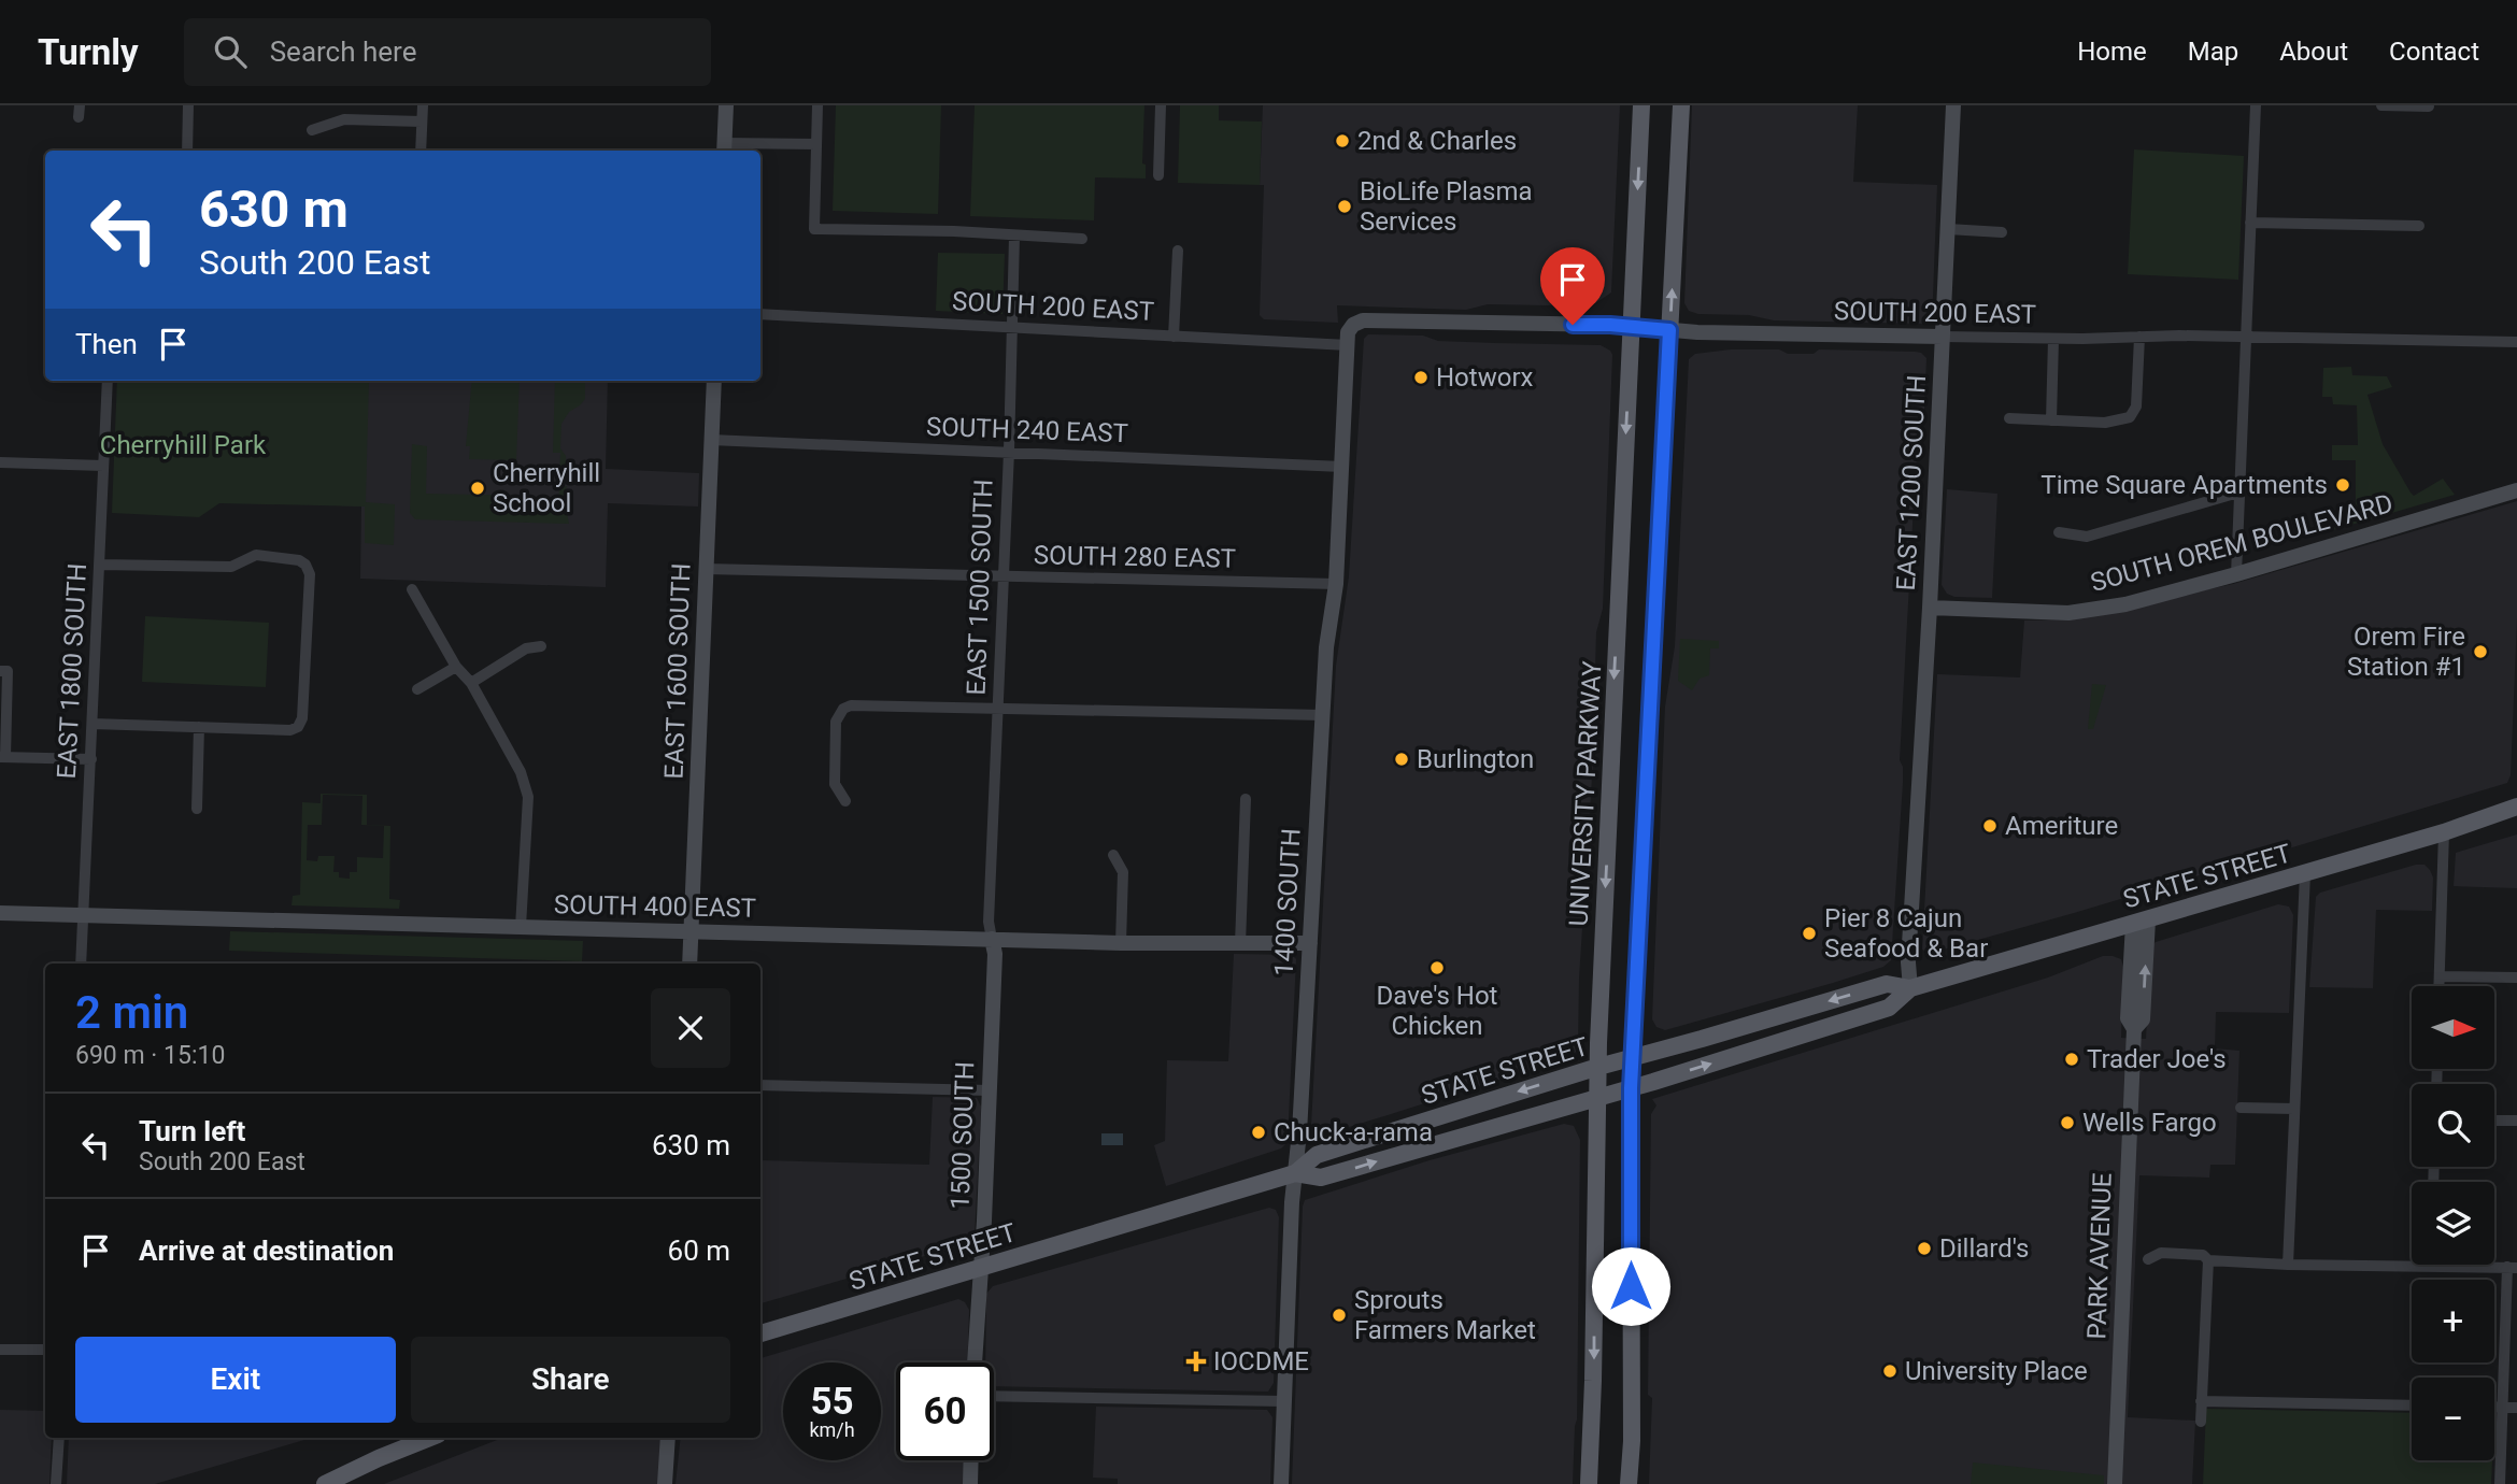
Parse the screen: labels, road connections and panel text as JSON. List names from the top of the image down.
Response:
{
  "streets": {
    "main road": ["UNIVERSITY PARKWAY", "STATE STREET"],
    "street": [
      "SOUTH 200 EAST",
      "SOUTH 240 EAST",
      "EAST 1200 SOUTH",
      "SOUTH OREM BOULEVARD",
      "SOUTH 280 EAST",
      "EAST 1500 SOUTH",
      "EAST 1800 SOUTH",
      "EAST 1600 SOUTH",
      "1400 SOUTH",
      "SOUTH 400 EAST",
      "1500 SOUTH",
      "PARK AVENUE"
    ]
  },
  "crossings": [
    ["SOUTH 200 EAST", "EAST 1200 SOUTH"],
    ["SOUTH 200 EAST", "EAST 1500 SOUTH"],
    ["SOUTH 200 EAST", "UNIVERSITY PARKWAY"],
    ["SOUTH 200 EAST", "1400 SOUTH"],
    ["SOUTH 240 EAST", "EAST 1500 SOUTH"],
    ["SOUTH 240 EAST", "EAST 1600 SOUTH"],
    ["SOUTH 240 EAST", "1400 SOUTH"],
    ["EAST 1200 SOUTH", "SOUTH OREM BOULEVARD"],
    ["EAST 1200 SOUTH", "STATE STREET"],
    ["SOUTH 280 EAST", "EAST 1500 SOUTH"],
    ["SOUTH 280 EAST", "EAST 1600 SOUTH"],
    ["SOUTH 280 EAST", "1400 SOUTH"],
    ["EAST 1500 SOUTH", "SOUTH 400 EAST"],
    ["EAST 1500 SOUTH", "1500 SOUTH"],
    ["EAST 1800 SOUTH", "SOUTH 400 EAST"],
    ["EAST 1600 SOUTH", "SOUTH 400 EAST"],
    ["UNIVERSITY PARKWAY", "STATE STREET"],
    ["STATE STREET", "1400 SOUTH"],
    ["STATE STREET", "1500 SOUTH"],
    ["STATE STREET", "PARK AVENUE"],
    ["1400 SOUTH", "SOUTH 400 EAST"],
    ["SOUTH 400 EAST", "1500 SOUTH"]
  ],
  "parks": ["Cherryhill Park"],
  "places": {
    "other": [
      "2nd & Charles",
      "BioLife Plasma Services",
      "Hotworx",
      "Time Square Apartments",
      "Cherryhill School",
      "Orem Fire Station #1",
      "Burlington",
      "Ameriture",
      "Pier 8 Cajun Seafood & Bar",
      "Dave's Hot Chicken",
      "Trader Joe's",
      "Wells Fargo",
      "Chuck-a-rama",
      "Dillard's",
      "Sprouts Farmers Market",
      "University Place"
    ],
    "health": ["IOCDME"]
  },
  "north": "right",
  "page": {
    "header": "Turnly",
    "search": "Search here",
    "nav": [
      "Home",
      "Map",
      "About",
      "Contact"
    ],
    "turn": ["630 m", "South 200 East"],
    "then": "Then",
    "heading": ["2 min", "690 m · 15:10"],
    "map_buttons": ["+", "−"],
    "list": [
      {
        "name": "Turn left",
        "note": "South 200 East",
        "value": "630 m"
      },
      {
        "name": "Arrive at destination",
        "value": "60 m"
      }
    ],
    "buttons": ["Exit", "Share"],
    "speed": "55 km/h",
    "limit": "60"
  }
}
